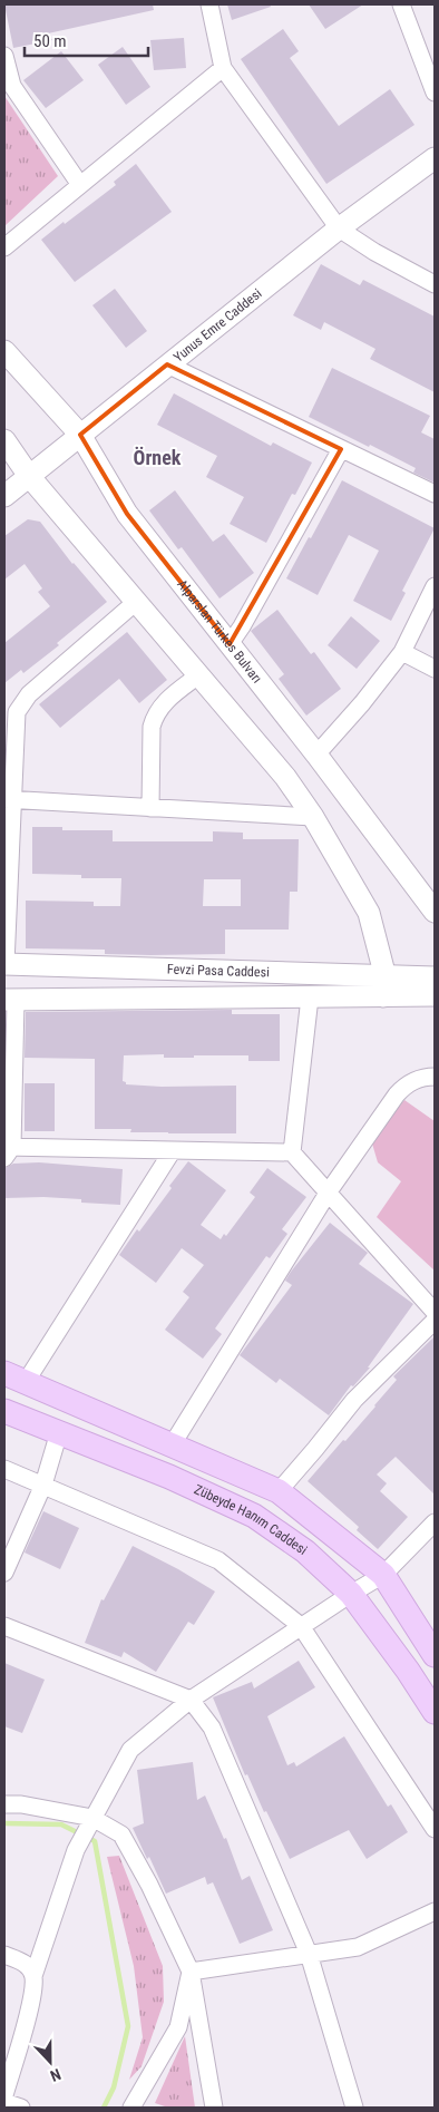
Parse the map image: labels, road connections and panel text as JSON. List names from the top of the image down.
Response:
{
  "streets": {
    "main road": ["Zübeyde Hanım Caddesi"],
    "street": ["Yunus Emre Caddesi", "Alparslan Türkes Bulvarı", "Fevzi Pasa Caddesi"]
  },
  "crossings": [
    ["Yunus Emre Caddesi", "Alparslan Türkes Bulvarı"]
  ],
  "districts": ["Örnek"],
  "scale_bar": "50 m",
  "north": "bottom"
}
